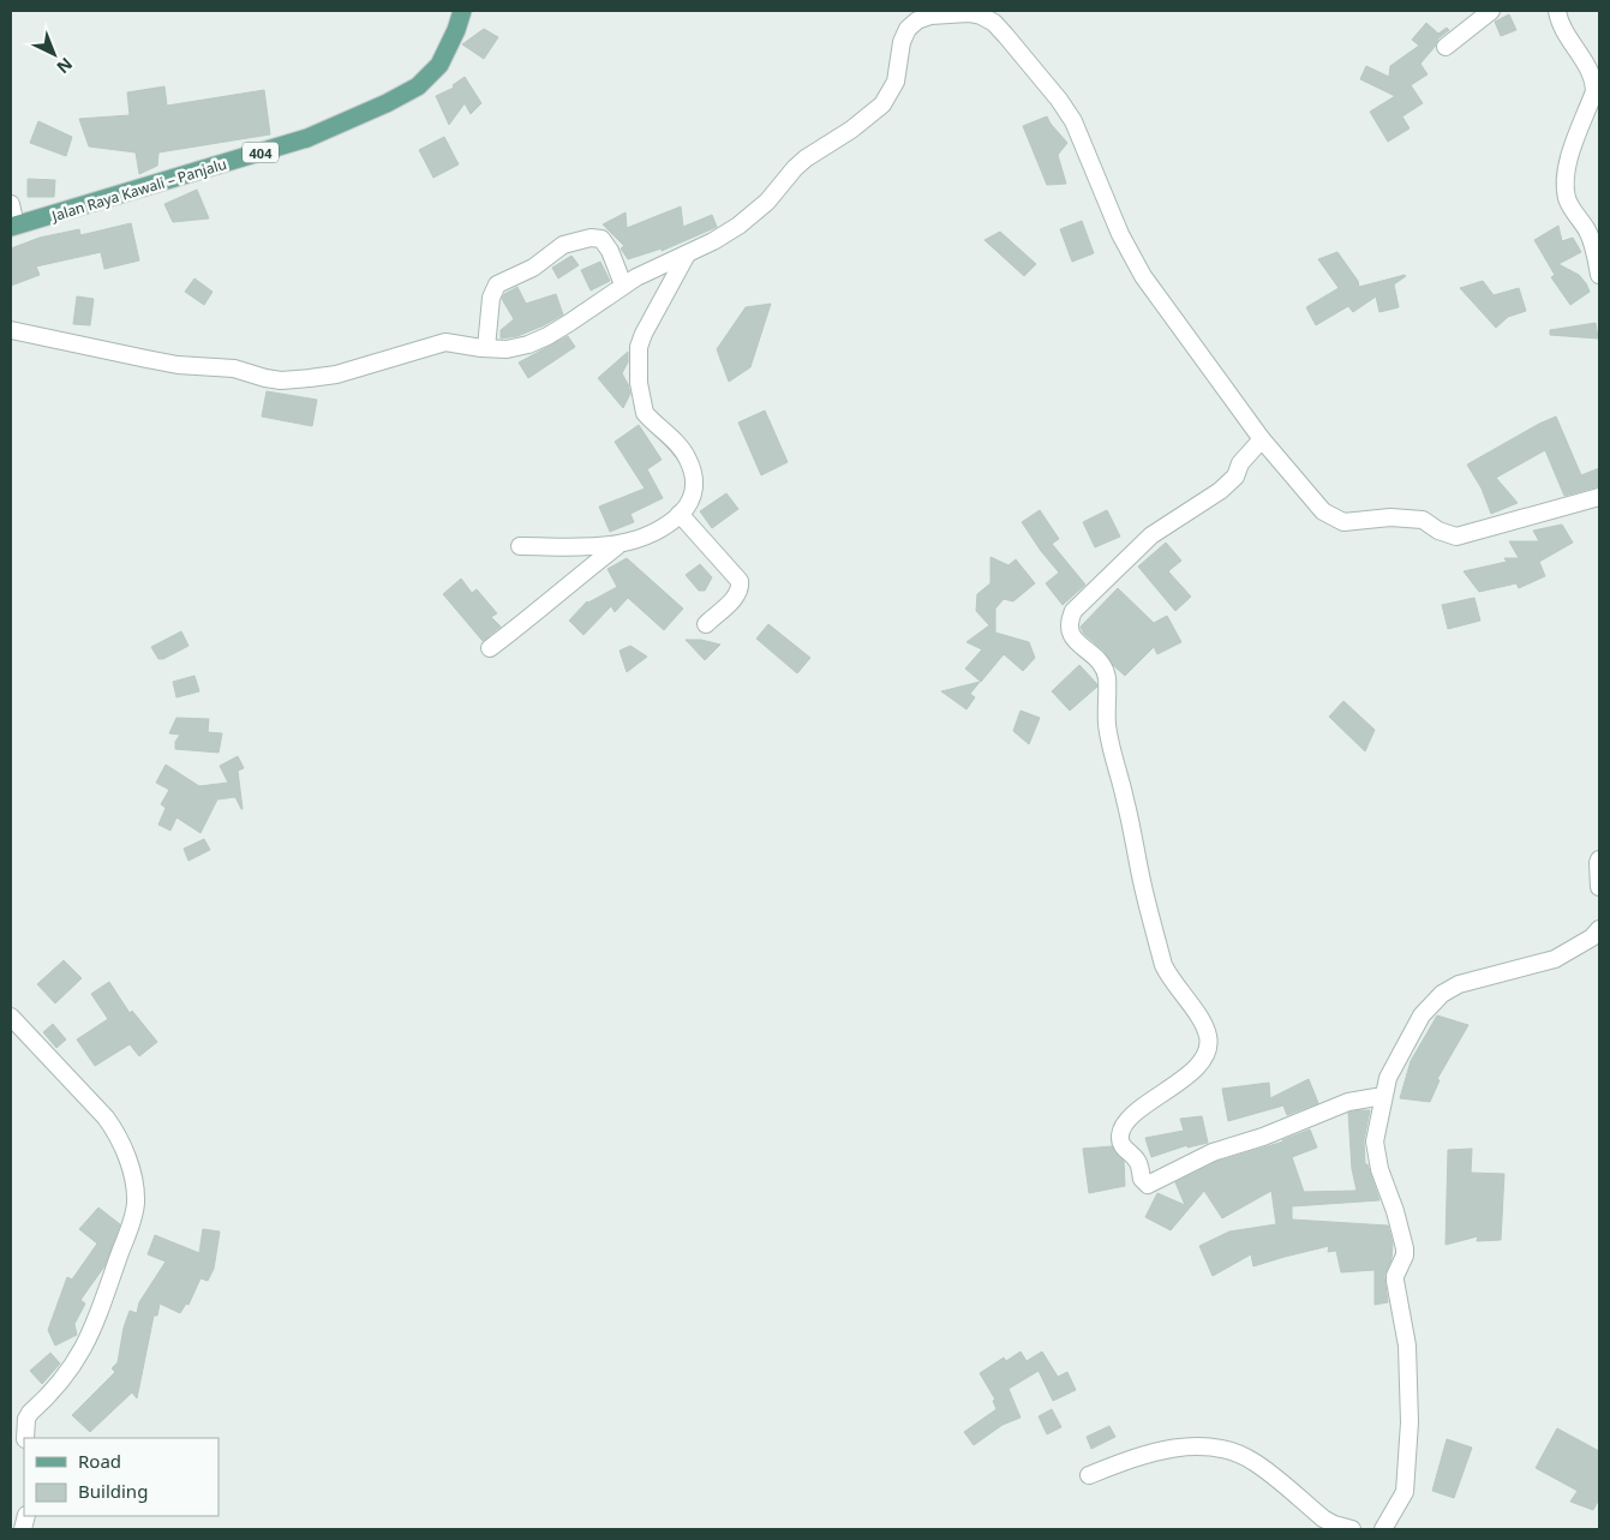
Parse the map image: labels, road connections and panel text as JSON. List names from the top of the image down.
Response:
{
  "streets": {
    "main road": ["404", "Jalan Raya Kawali – Panjalu"]
  },
  "legend": ["Road", "Building"],
  "north": "bottom right"
}
